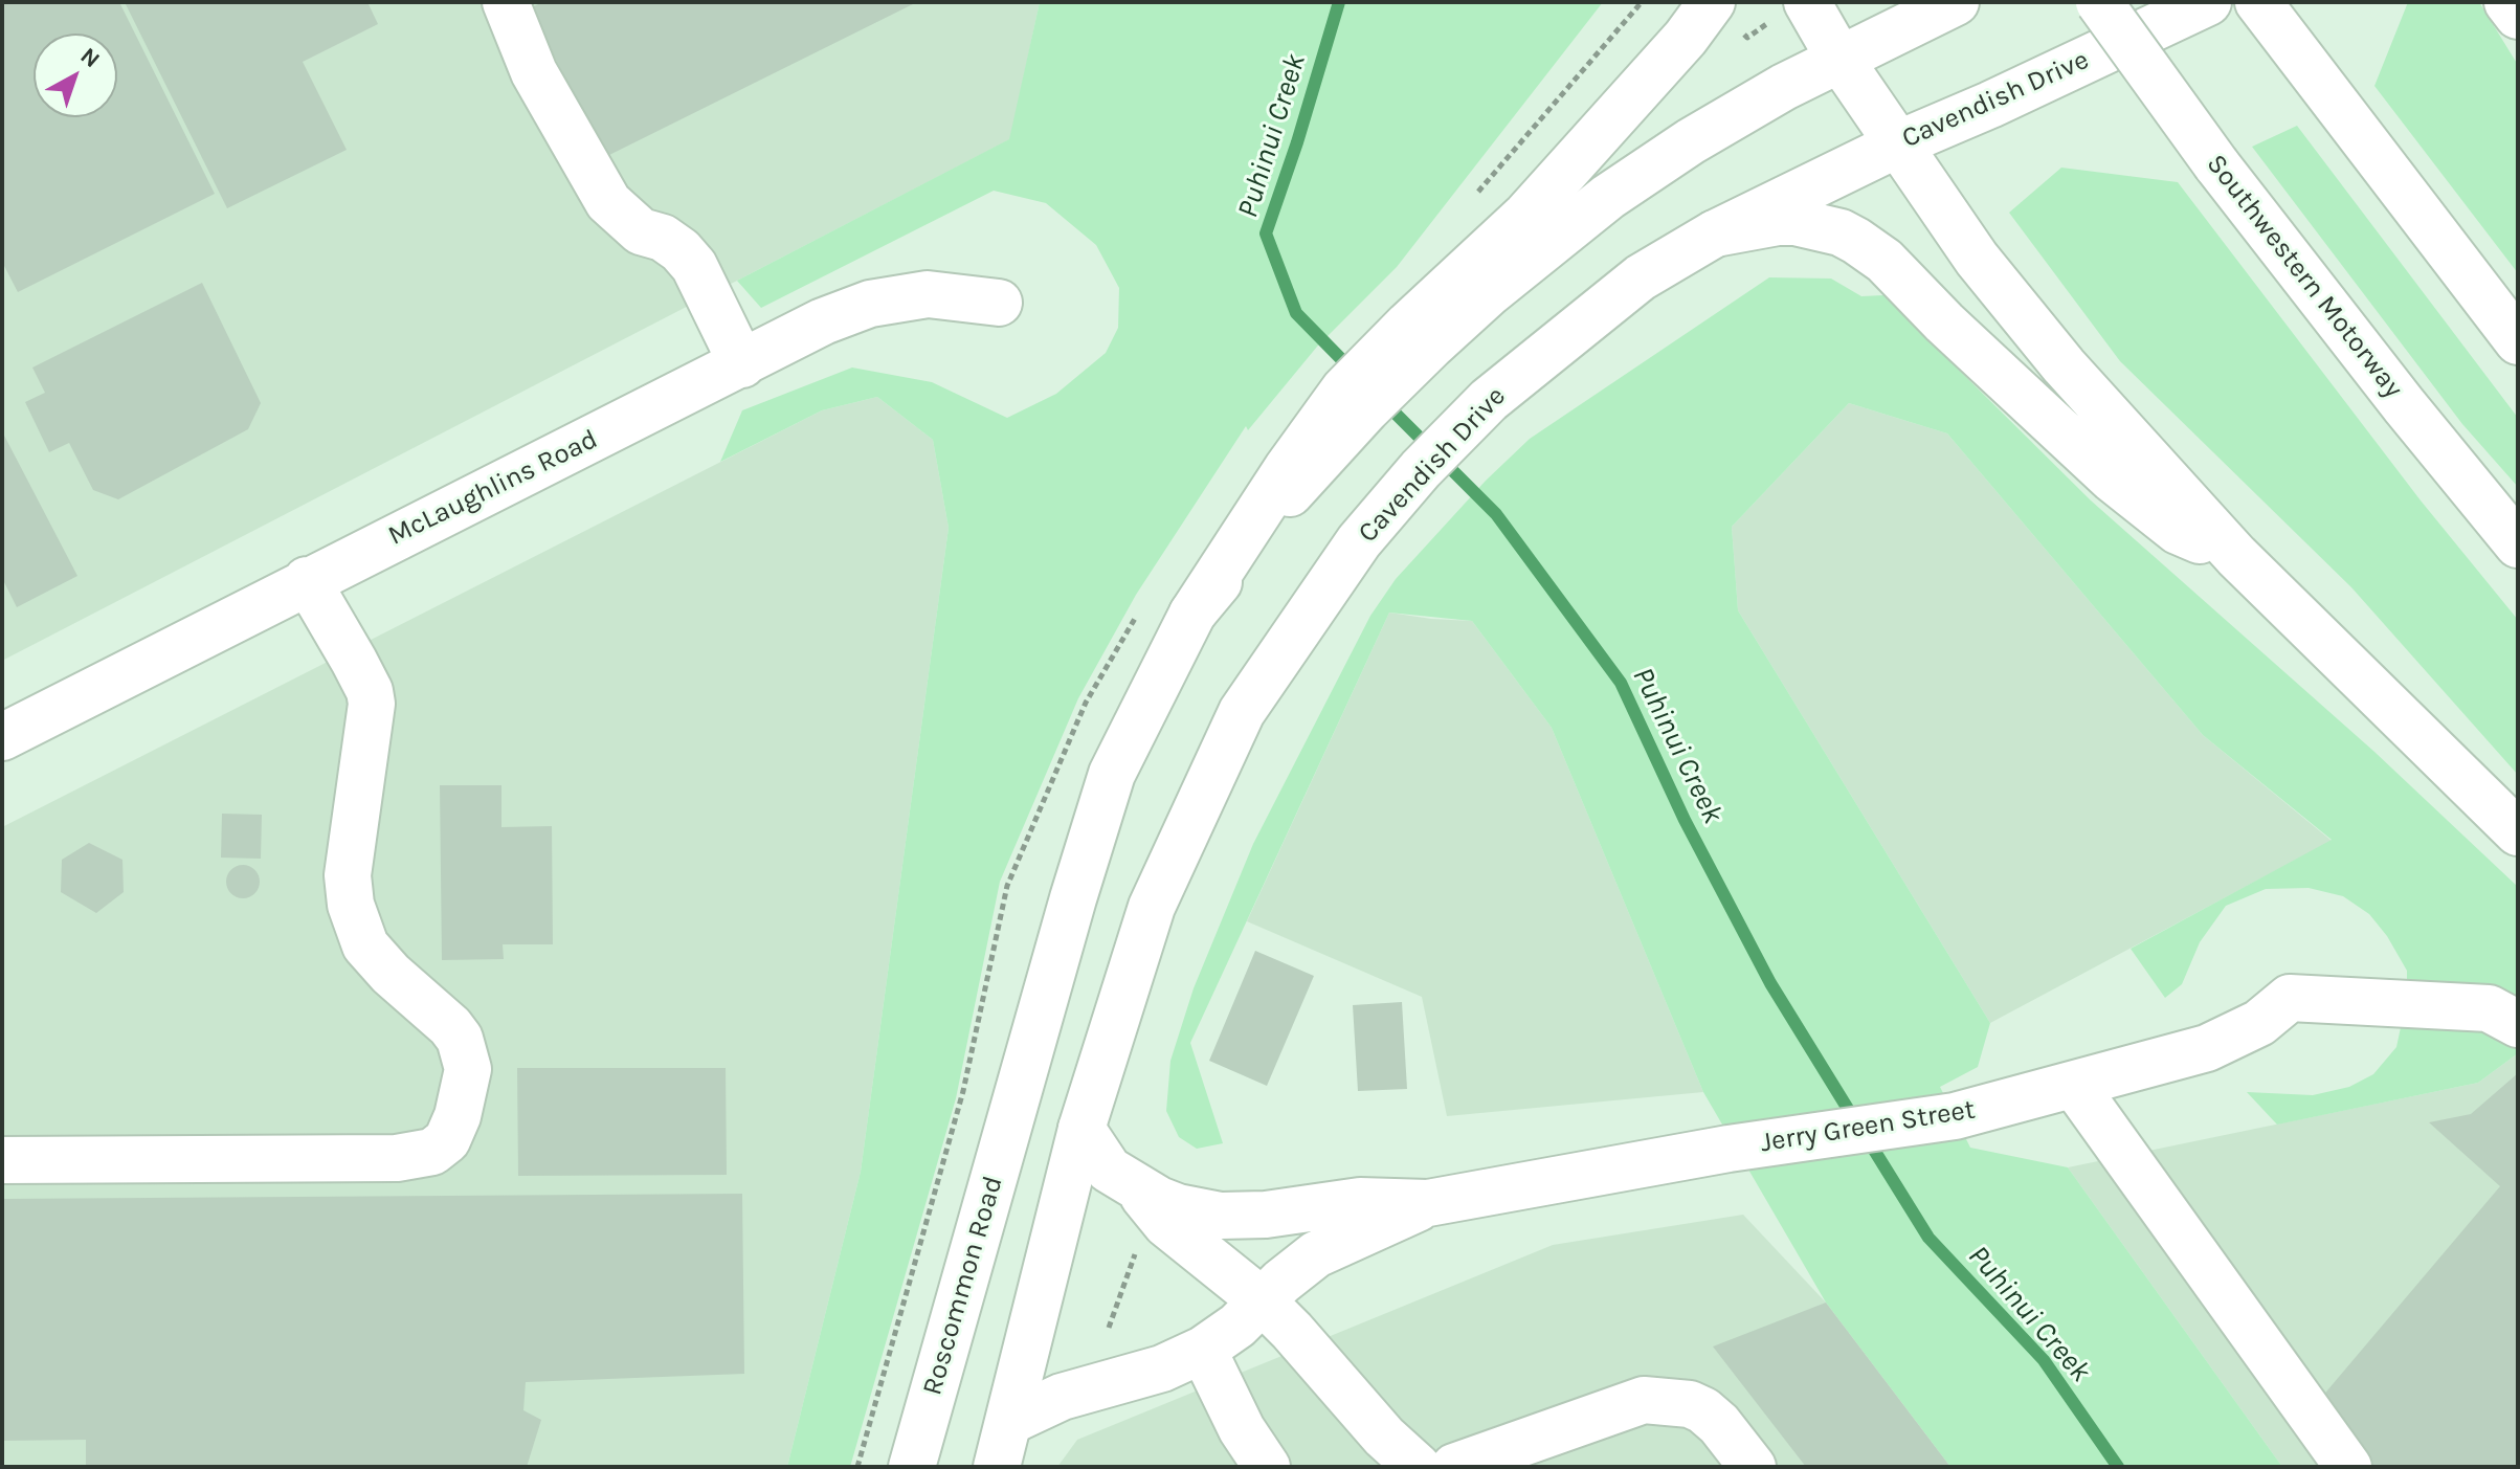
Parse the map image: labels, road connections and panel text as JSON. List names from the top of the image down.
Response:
{
  "streets": {
    "main road": [
      "Cavendish Drive",
      "Southwestern Motorway",
      "McLaughlins Road",
      "Jerry Green Street",
      "Roscommon Road"
    ]
  },
  "crossings": [
    ["Cavendish Drive", "Jerry Green Street"]
  ],
  "water": ["Puhinui Creek"],
  "north": "top right"
}
